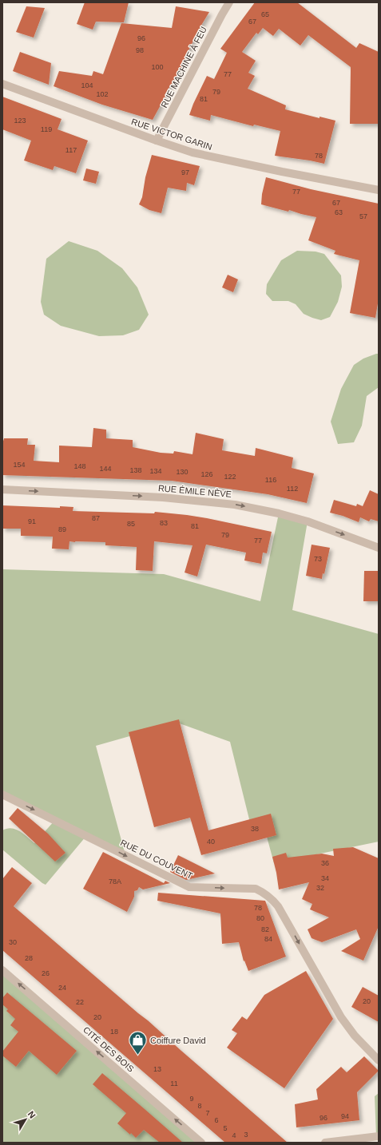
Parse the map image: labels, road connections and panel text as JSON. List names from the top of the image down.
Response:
{
  "streets": {
    "street": [
      "RUE MACHINE À FEU",
      "RUE VICTOR GARIN",
      "RUE ÉMILE NÈVE",
      "RUE DU COUVENT",
      "CITÉ DES BOIS"
    ]
  },
  "crossings": [
    ["RUE MACHINE À FEU", "RUE VICTOR GARIN"]
  ],
  "one_way": ["RUE ÉMILE NÈVE", "RUE DU COUVENT", "CITÉ DES BOIS"],
  "places": {
    "shop": ["Coiffure David"]
  },
  "house_numbers": [
    "65",
    "67",
    "96",
    "98",
    "100",
    "77",
    "104",
    "79",
    "102",
    "81",
    "123",
    "119",
    "117",
    "78",
    "97",
    "77",
    "67",
    "63",
    "57",
    "154",
    "148",
    "144",
    "138",
    "134",
    "130",
    "126",
    "122",
    "116",
    "112",
    "87",
    "91",
    "83",
    "85",
    "81",
    "89",
    "79",
    "77",
    "73",
    "38",
    "40",
    "36",
    "34",
    "78A",
    "32",
    "78",
    "80",
    "82",
    "84",
    "30",
    "28",
    "26",
    "24",
    "20",
    "22",
    "20",
    "18",
    "13",
    "11",
    "9",
    "8",
    "7",
    "94",
    "96",
    "6",
    "5",
    "3",
    "4"
  ],
  "north": "top right"
}
